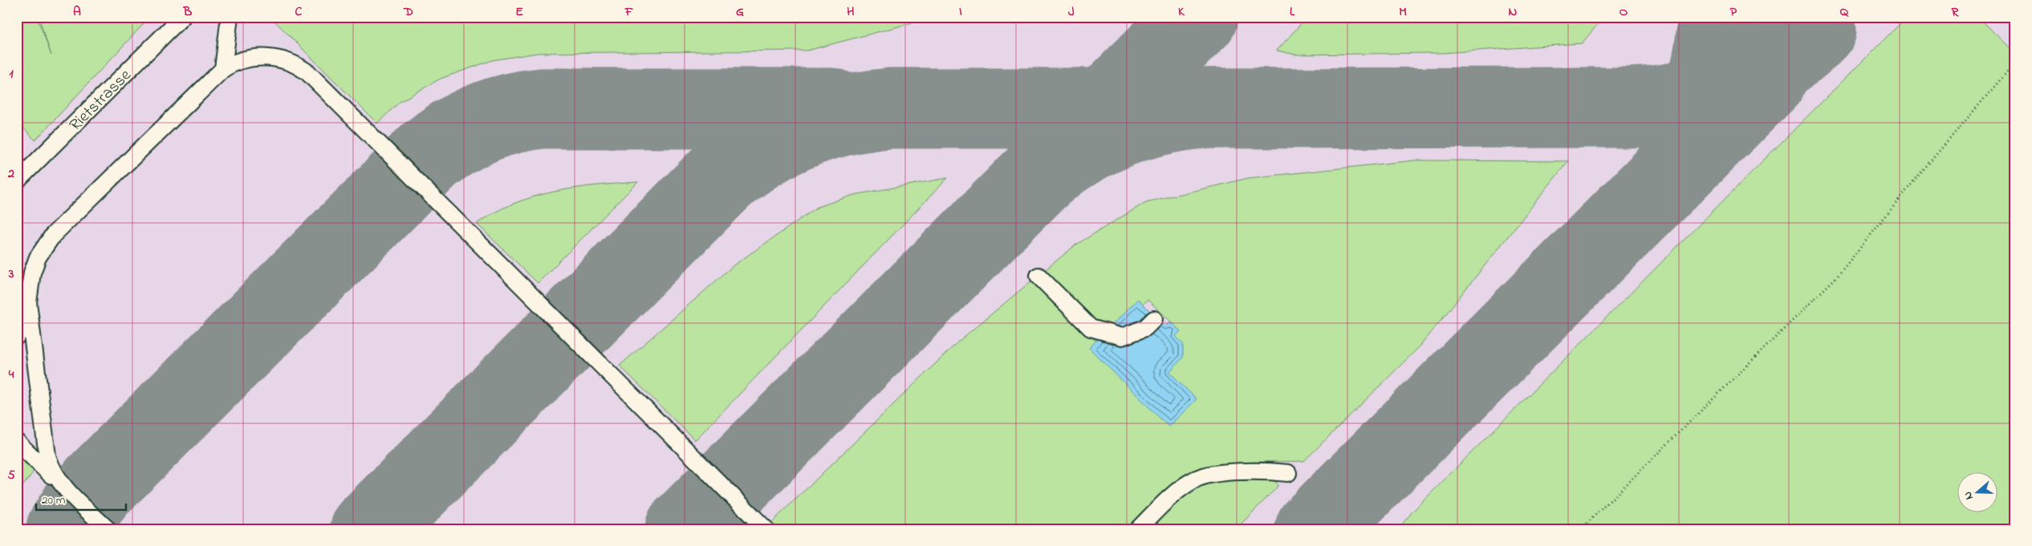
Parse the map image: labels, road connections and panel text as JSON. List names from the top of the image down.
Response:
{
  "streets": {
    "lane": ["Rietstrasse"]
  },
  "scale_bar": "20 m",
  "north": "left",
  "grid": {
    "columns": [
      "A",
      "B",
      "C",
      "D",
      "E",
      "F",
      "G",
      "H",
      "I",
      "J",
      "K",
      "L",
      "M",
      "N",
      "O",
      "P",
      "Q",
      "R"
    ],
    "rows": [
      "1",
      "2",
      "3",
      "4",
      "5"
    ]
  }
}
